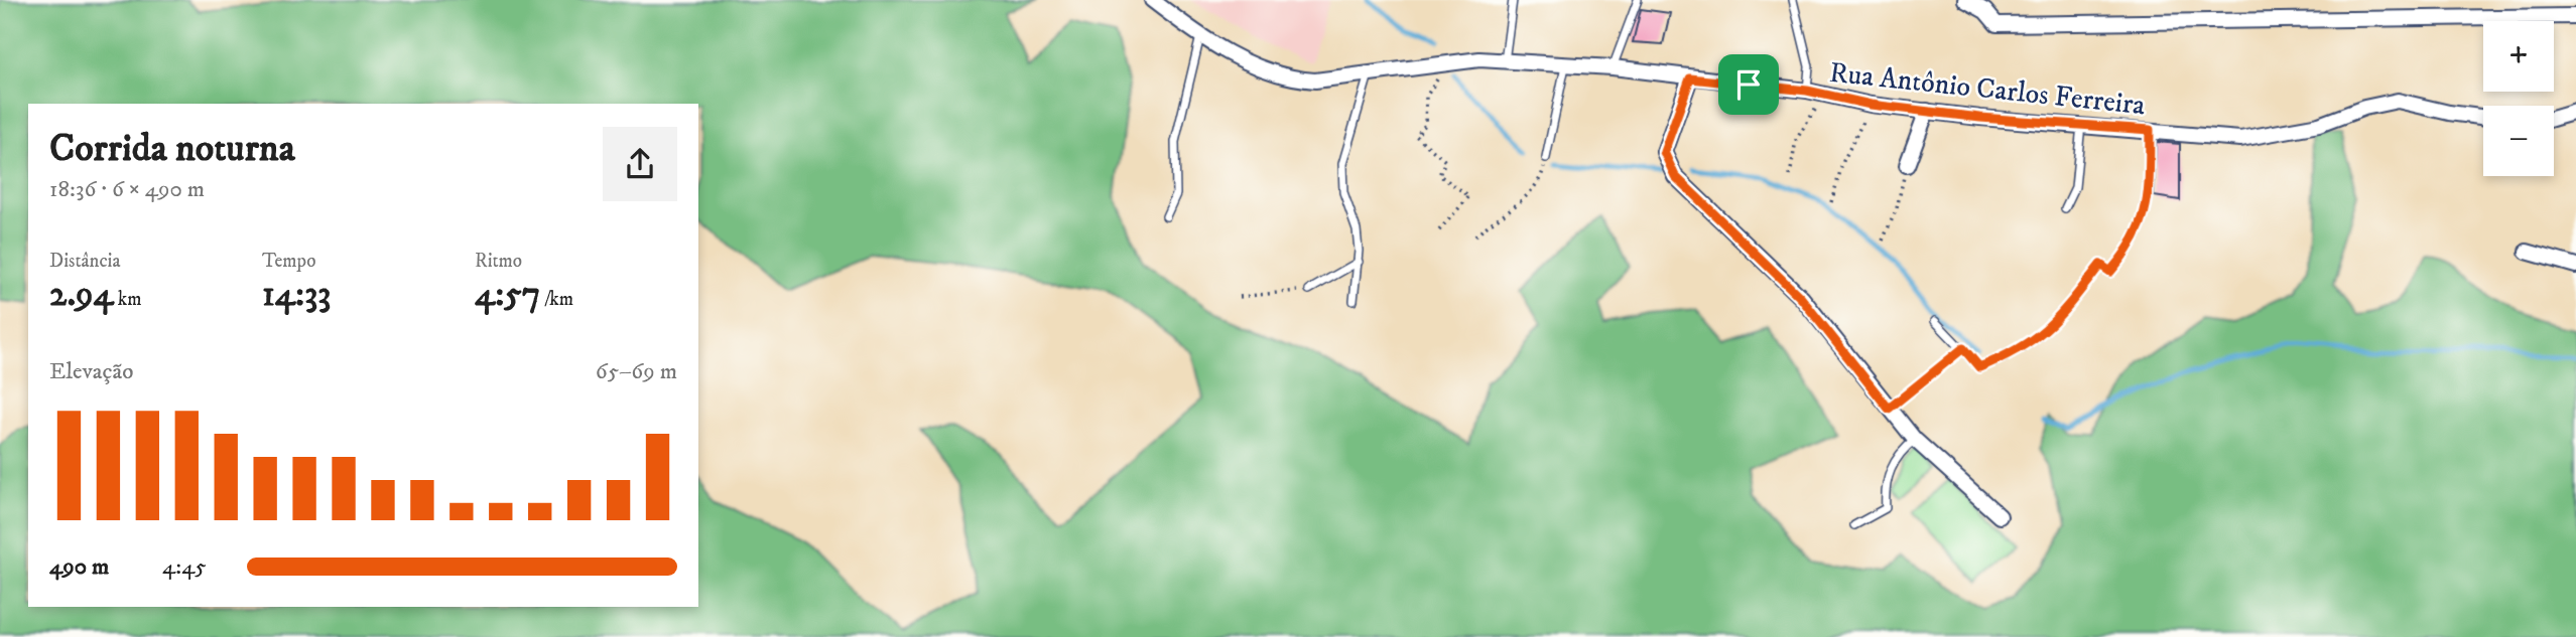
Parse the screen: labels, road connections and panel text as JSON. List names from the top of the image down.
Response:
{
  "streets": {
    "street": ["Rua Antônio Carlos Ferreira"]
  },
  "page": {
    "map_buttons": ["+", "−"],
    "heading": ["Corrida noturna", "18:36 · 6 × 490 m"],
    "stats": [
      ["Distância", "2.94 km"],
      ["Tempo", "14:33"],
      ["Ritmo", "4:57 /km"]
    ],
    "chart": ["Elevação", "65–69 m"],
    "list": [
      {
        "name": "490 m",
        "note": "4:45"
      }
    ]
  }
}
